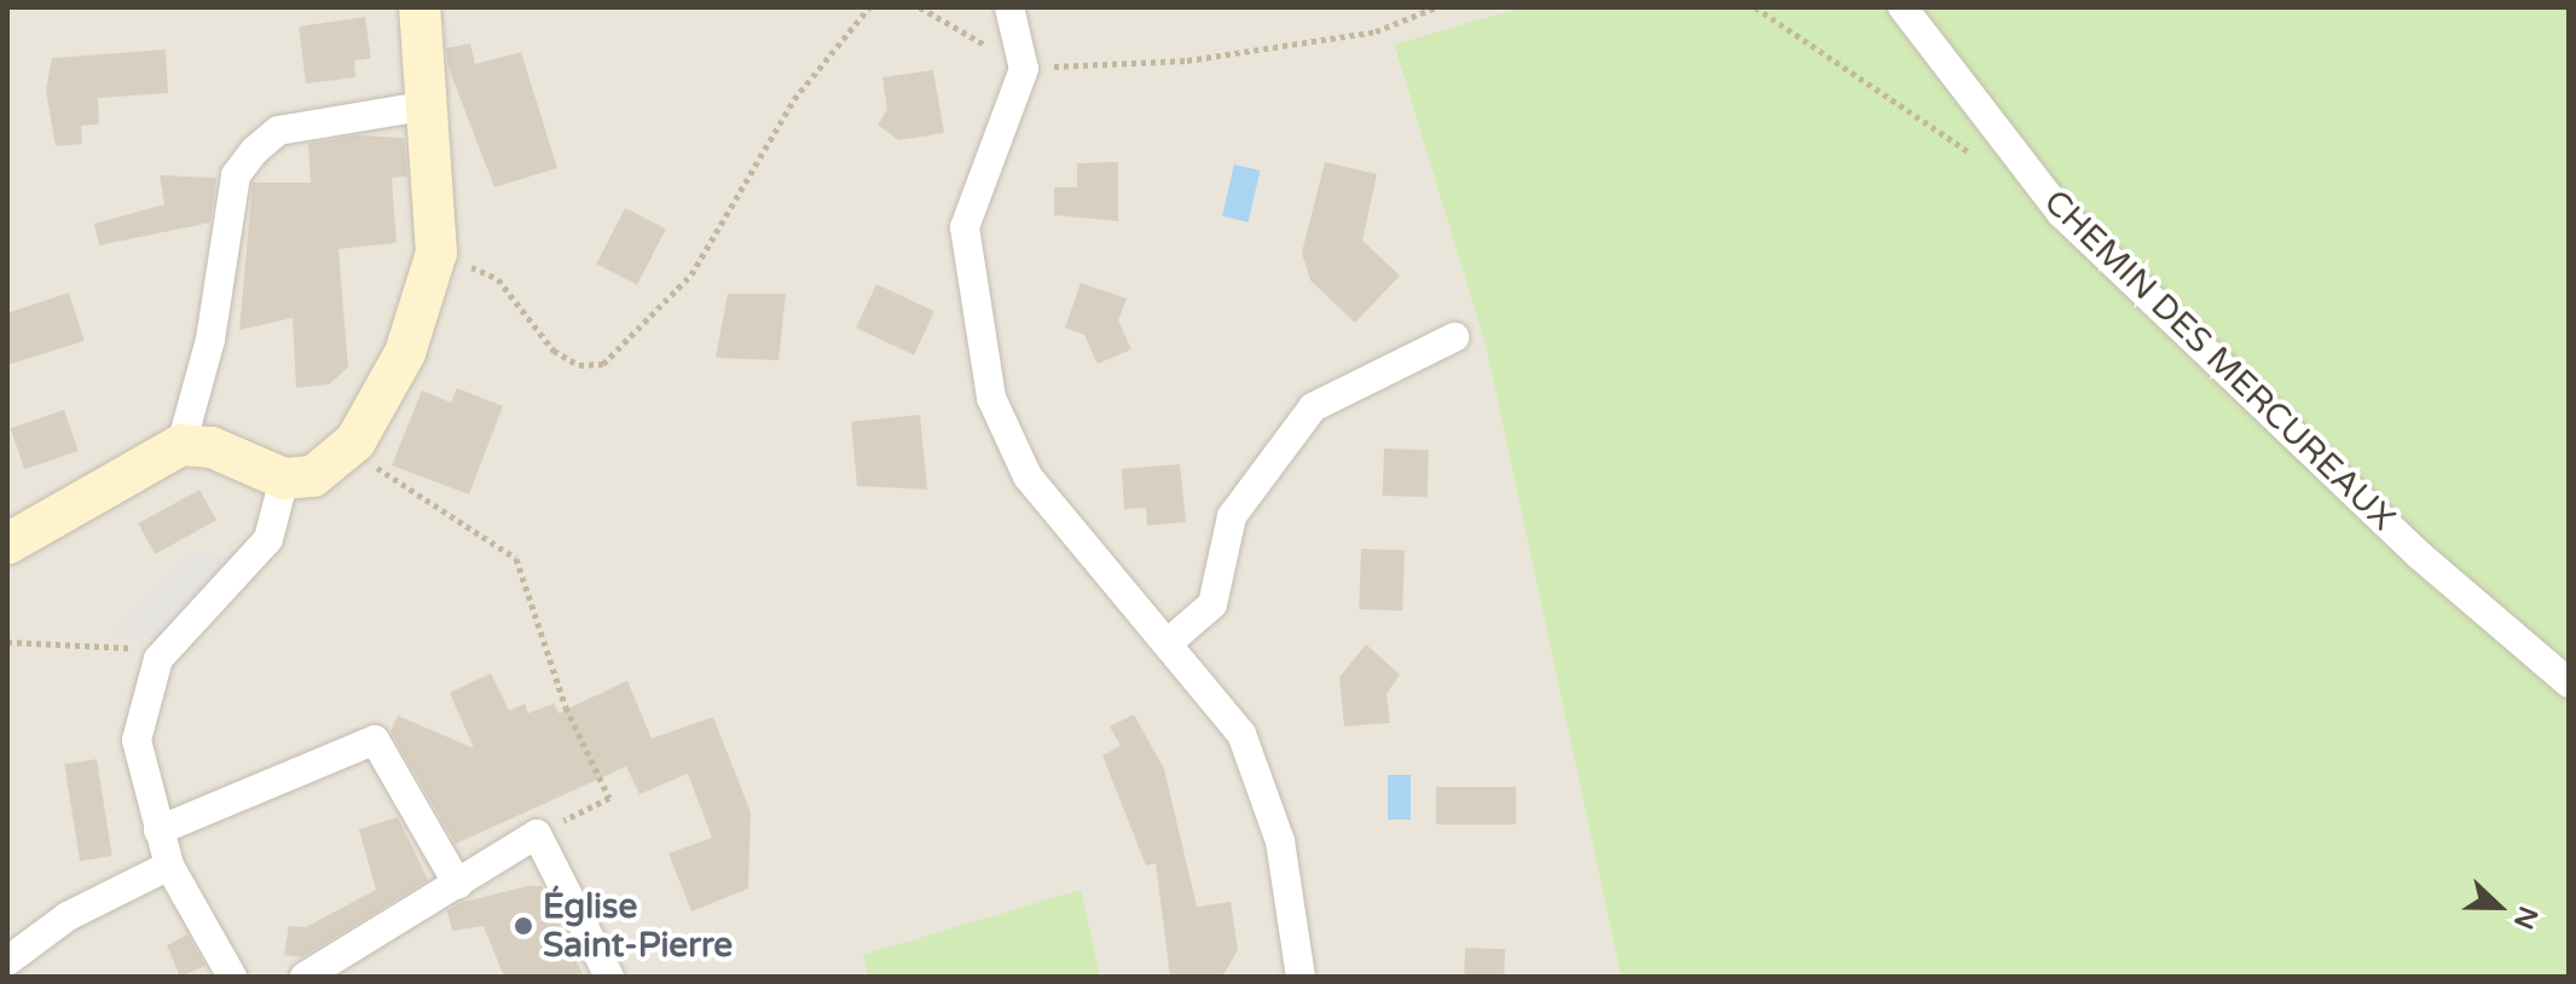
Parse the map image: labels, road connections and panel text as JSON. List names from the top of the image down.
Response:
{
  "streets": {
    "street": ["CHEMIN DES MERCUREAUX"]
  },
  "places": ["Église Saint-Pierre"],
  "north": "right"
}
